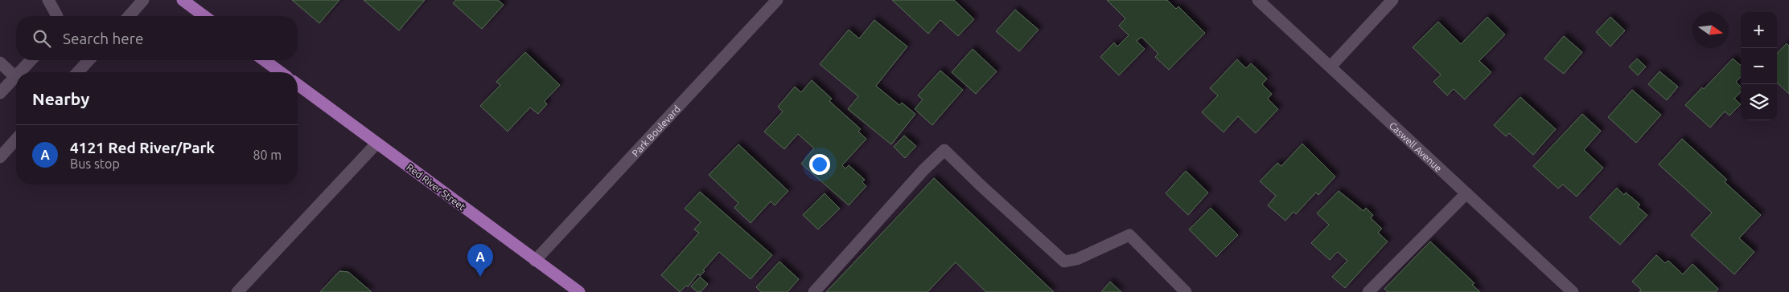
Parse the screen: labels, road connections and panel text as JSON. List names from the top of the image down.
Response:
{
  "streets": {
    "main road": ["Red River Street"],
    "street": ["Park Boulevard", "Caswell Avenue"]
  },
  "crossings": [
    ["Park Boulevard", "Red River Street"]
  ],
  "north": "right",
  "page": {
    "map_buttons": ["+", "−"],
    "search": "Search here",
    "heading": "Nearby",
    "list": [
      {
        "mark": "A",
        "name": "4121 Red River/Park",
        "note": "Bus stop",
        "value": "80 m"
      }
    ],
    "pins": "A"
  }
}
